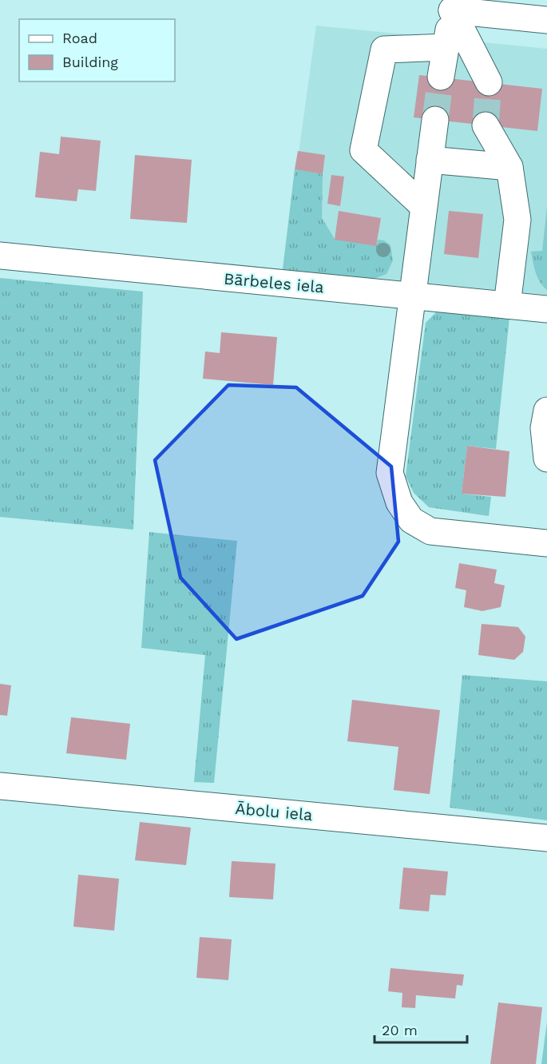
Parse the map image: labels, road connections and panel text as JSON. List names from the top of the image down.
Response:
{
  "streets": {
    "street": ["Bārbeles iela", "Ābolu iela"]
  },
  "legend": ["Road", "Building"],
  "scale_bar": "20 m"
}
